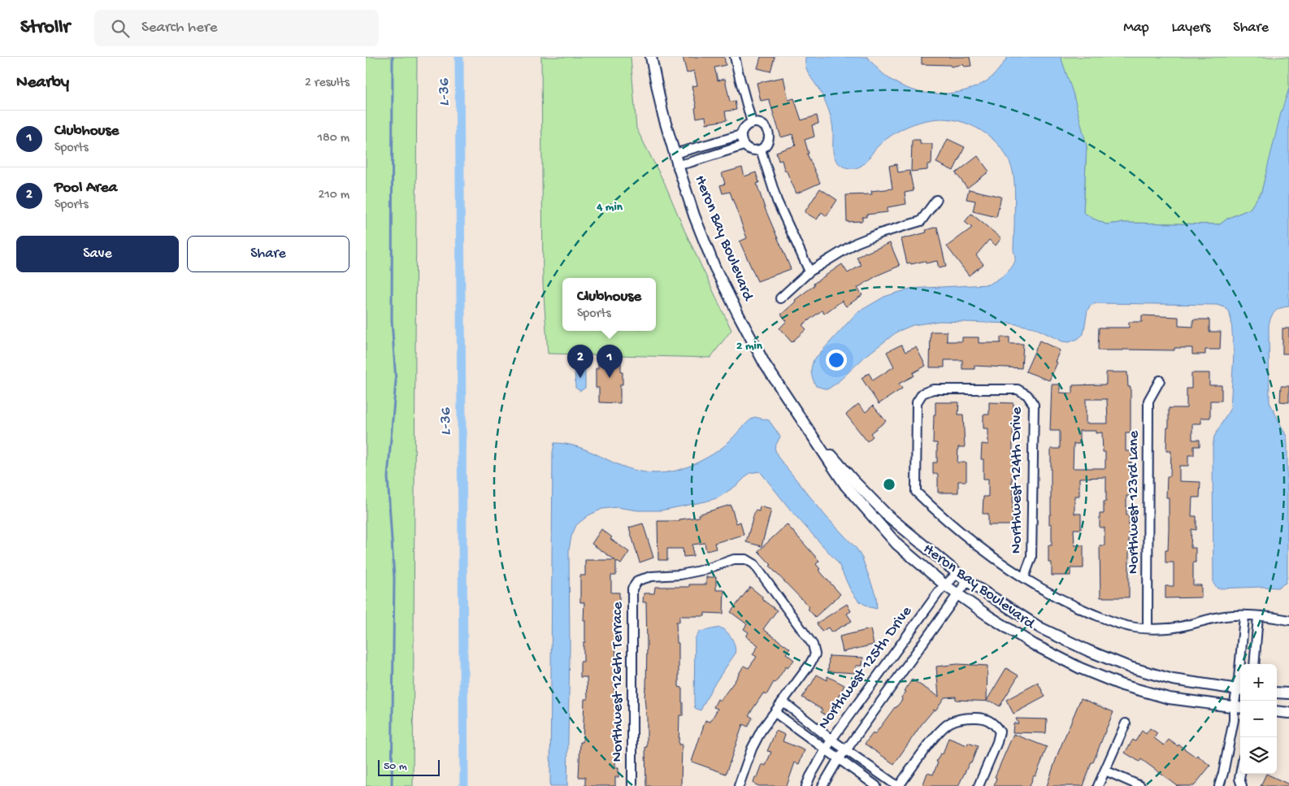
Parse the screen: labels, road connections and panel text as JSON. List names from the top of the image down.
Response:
{
  "streets": {
    "street": [
      "Heron Bay Boulevard",
      "Northwest 124th Drive",
      "Northwest 123rd Lane",
      "Northwest 125th Drive",
      "Northwest 126th Terrace"
    ]
  },
  "crossings": [
    ["Heron Bay Boulevard", "Northwest 125th Drive"]
  ],
  "water": ["L-36"],
  "scale_bar": "50 m",
  "page": {
    "header": "Strollr",
    "search": "Search here",
    "nav": ["Map", "Layers", "Share"],
    "heading": ["Nearby", "2 results"],
    "list": [
      {
        "mark": "1",
        "name": "Clubhouse",
        "note": "Sports",
        "value": "180 m"
      },
      {
        "mark": "2",
        "name": "Pool Area",
        "note": "Sports",
        "value": "210 m"
      }
    ],
    "buttons": ["Save", "Share"],
    "popup": ["Clubhouse", "Sports"],
    "pins": ["1", "2"],
    "map_buttons": ["+", "−"],
    "scale": "50 m"
  },
  "rings": ["4 min", "2 min"]
}
